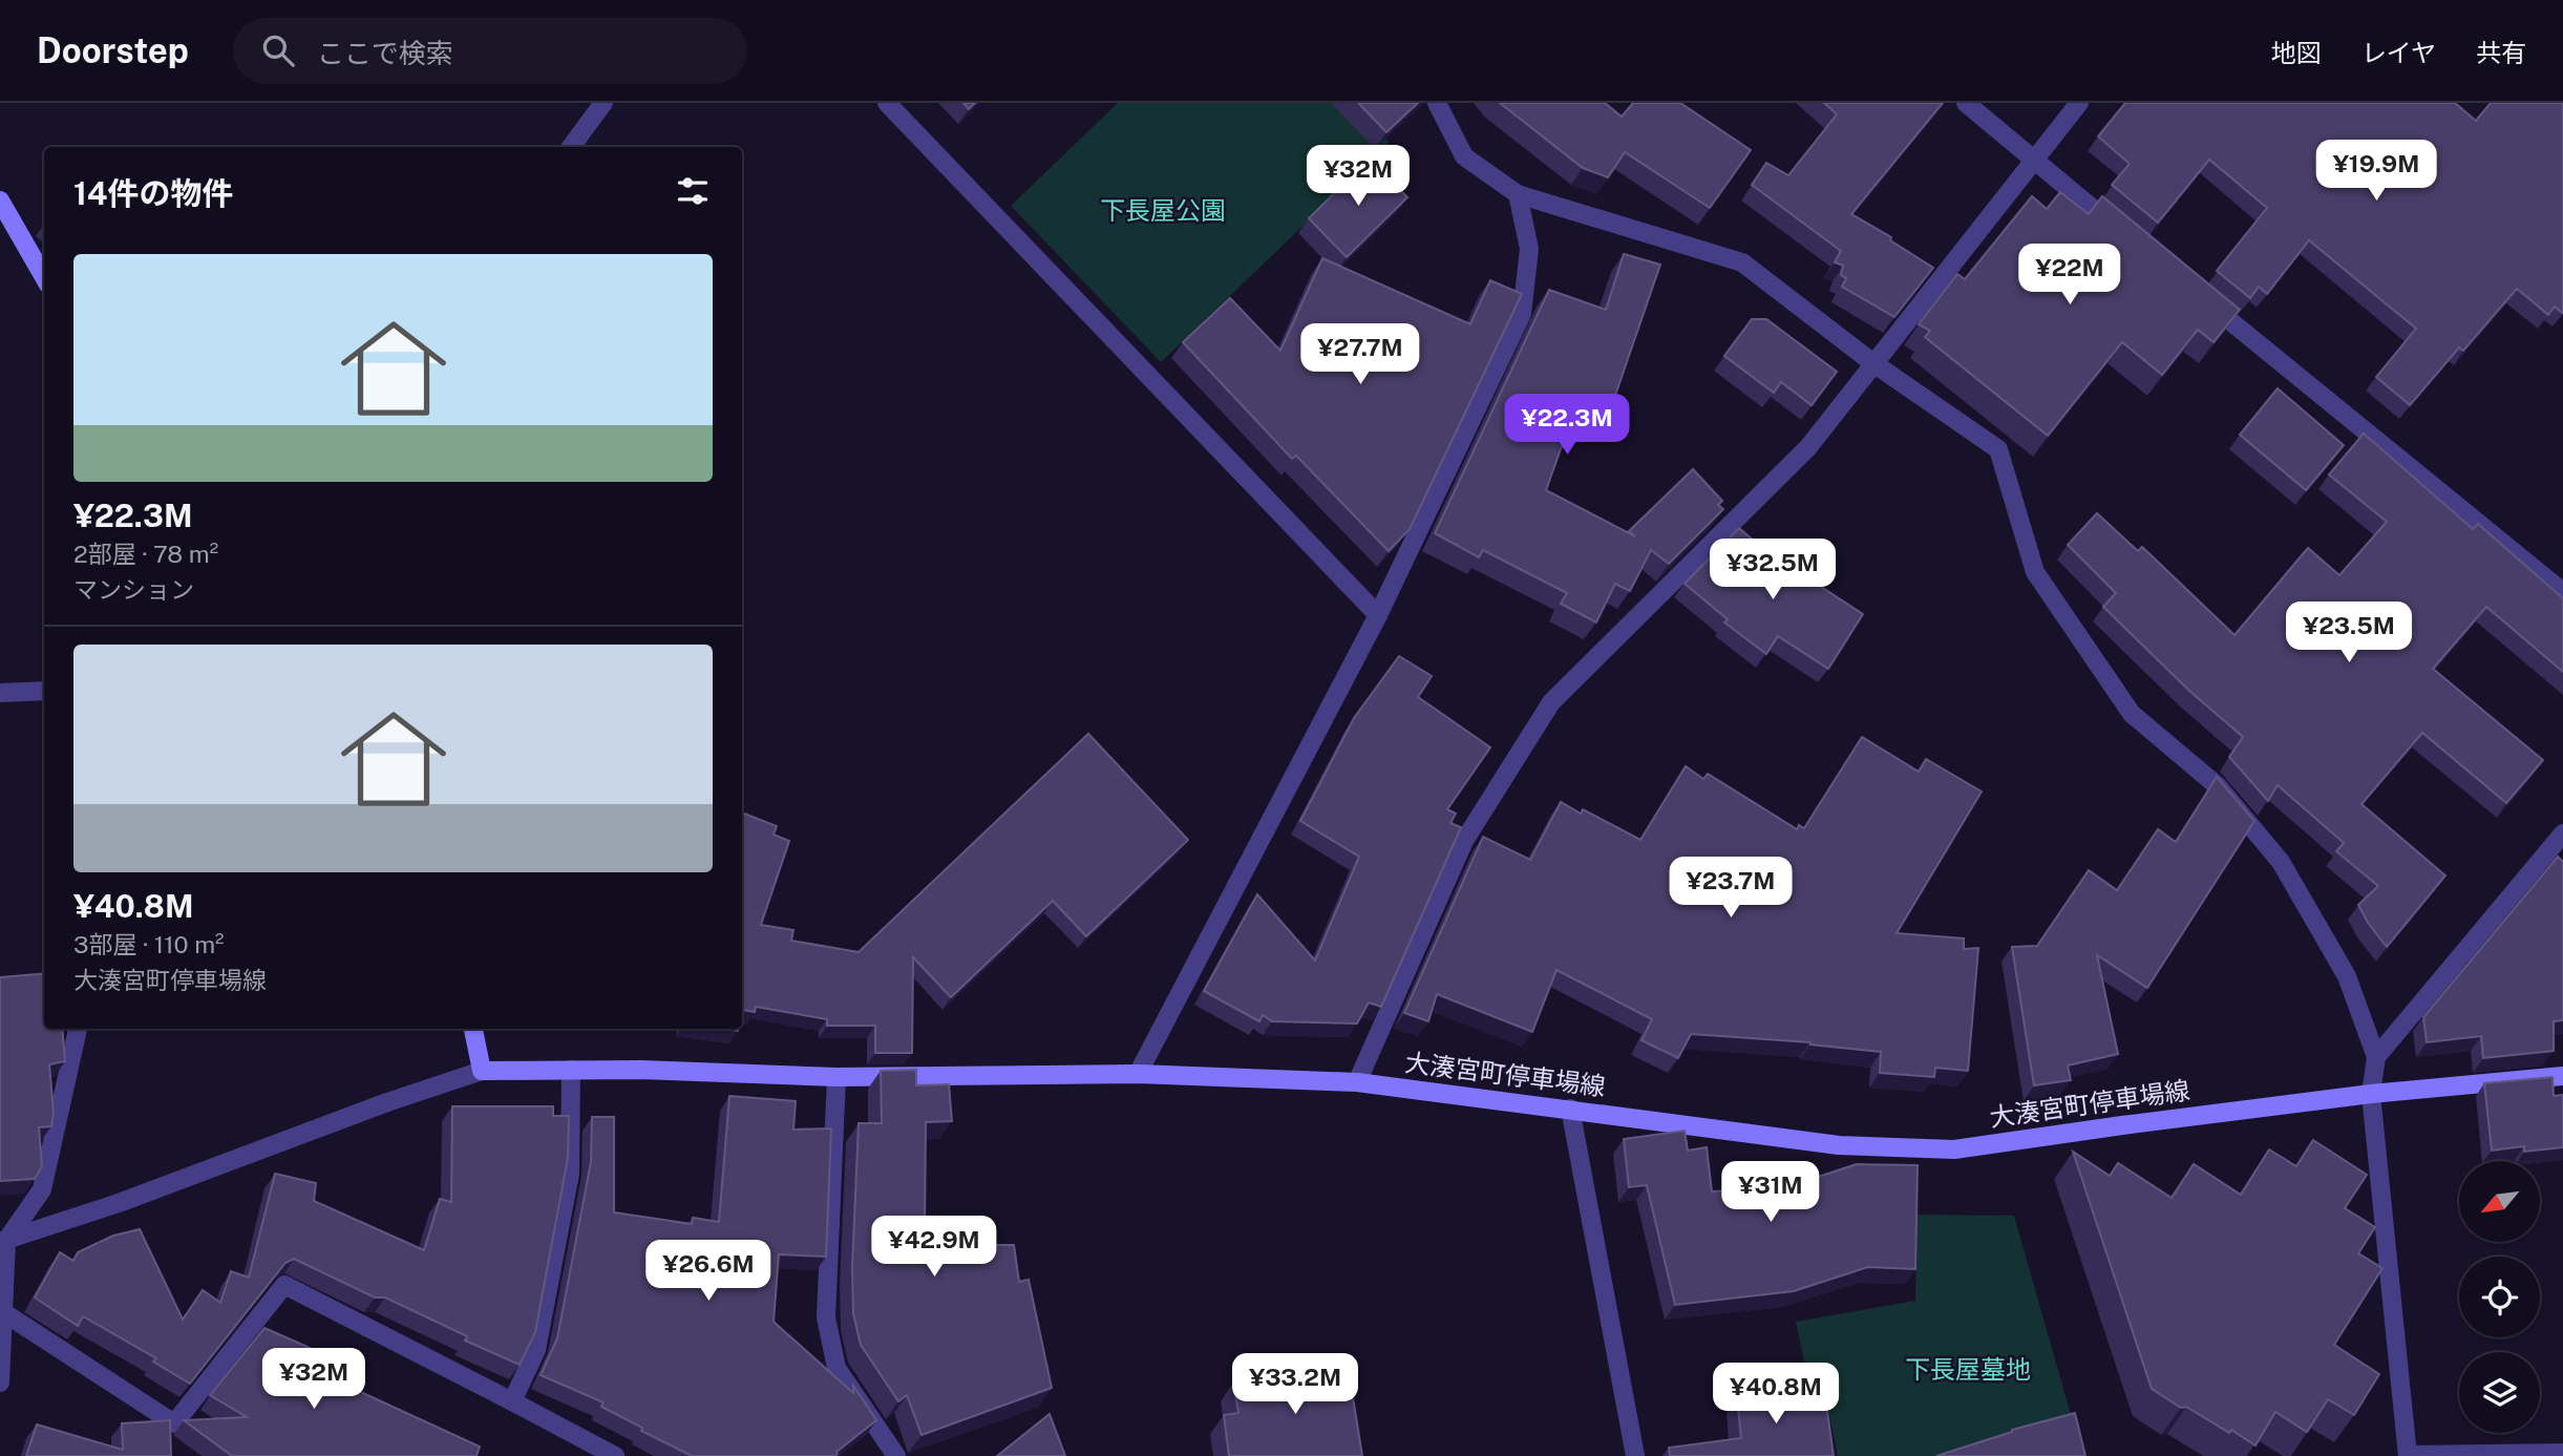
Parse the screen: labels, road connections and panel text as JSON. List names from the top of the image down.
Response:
{
  "streets": {
    "main road": ["大湊宮町停車場線"]
  },
  "parks": ["下長屋公園", "下長屋墓地"],
  "north": "bottom left",
  "page": {
    "header": "Doorstep",
    "search": "ここで検索",
    "nav": ["地図", "レイヤ", "共有"],
    "price": [
      "¥19.9M",
      "¥32M",
      "¥22M",
      "¥27.7M",
      "¥22.3M",
      "¥32.5M",
      "¥23.5M",
      "¥23.7M",
      "¥31M",
      "¥42.9M",
      "¥26.6M",
      "¥32M",
      "¥33.2M",
      "¥40.8M"
    ],
    "heading": "14件の物件",
    "list": [
      {
        "name": "¥22.3M",
        "note": "2部屋 · 78 m² · マンション"
      },
      {
        "name": "¥40.8M",
        "note": "3部屋 · 110 m² · 大湊宮町停車場線"
      }
    ]
  }
}
